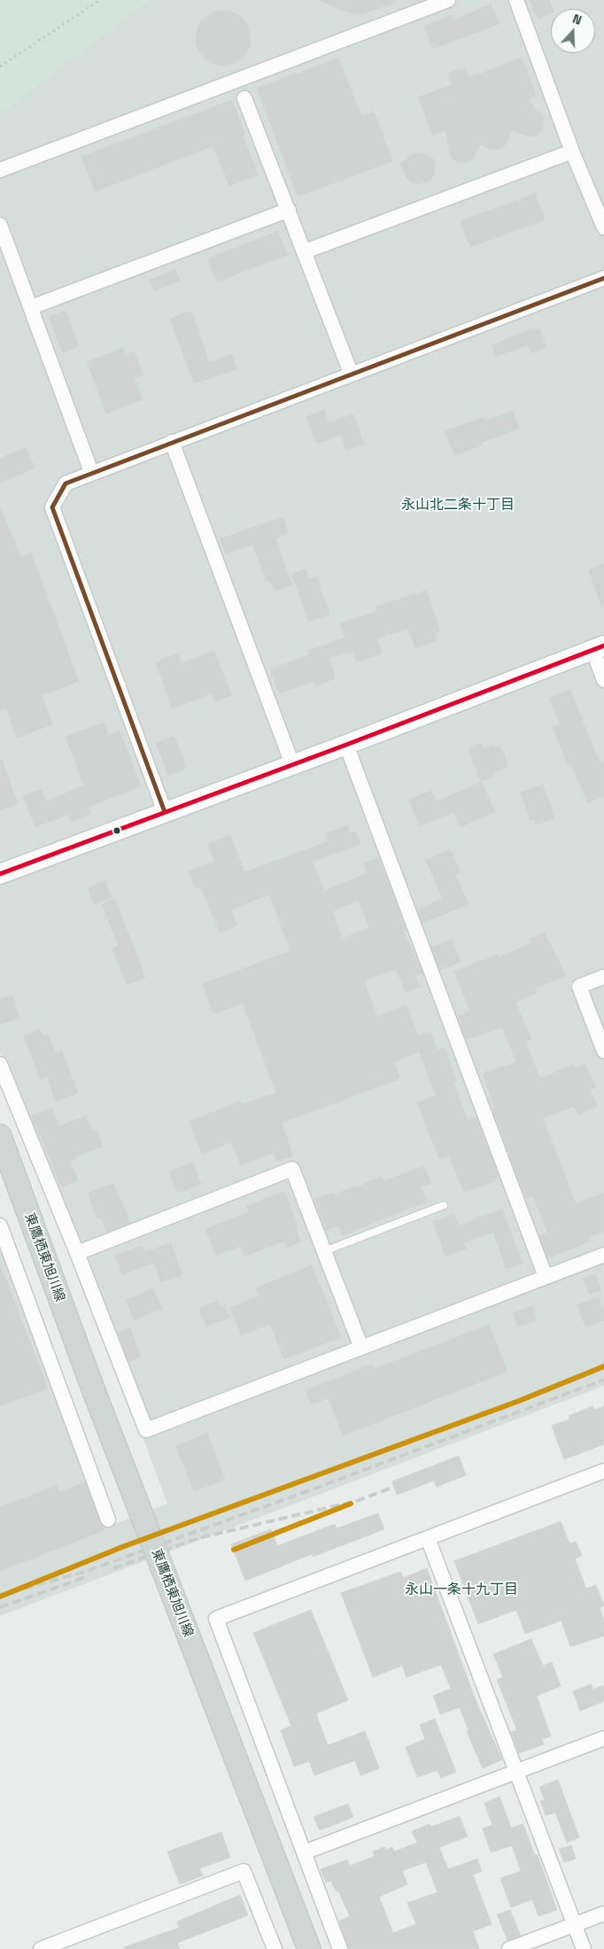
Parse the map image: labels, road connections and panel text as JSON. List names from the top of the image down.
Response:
{
  "streets": {
    "main road": ["東鷹栖東旭川線"]
  },
  "districts": ["永山北二条十丁目", "永山一条十九丁目"],
  "north": "top"
}
